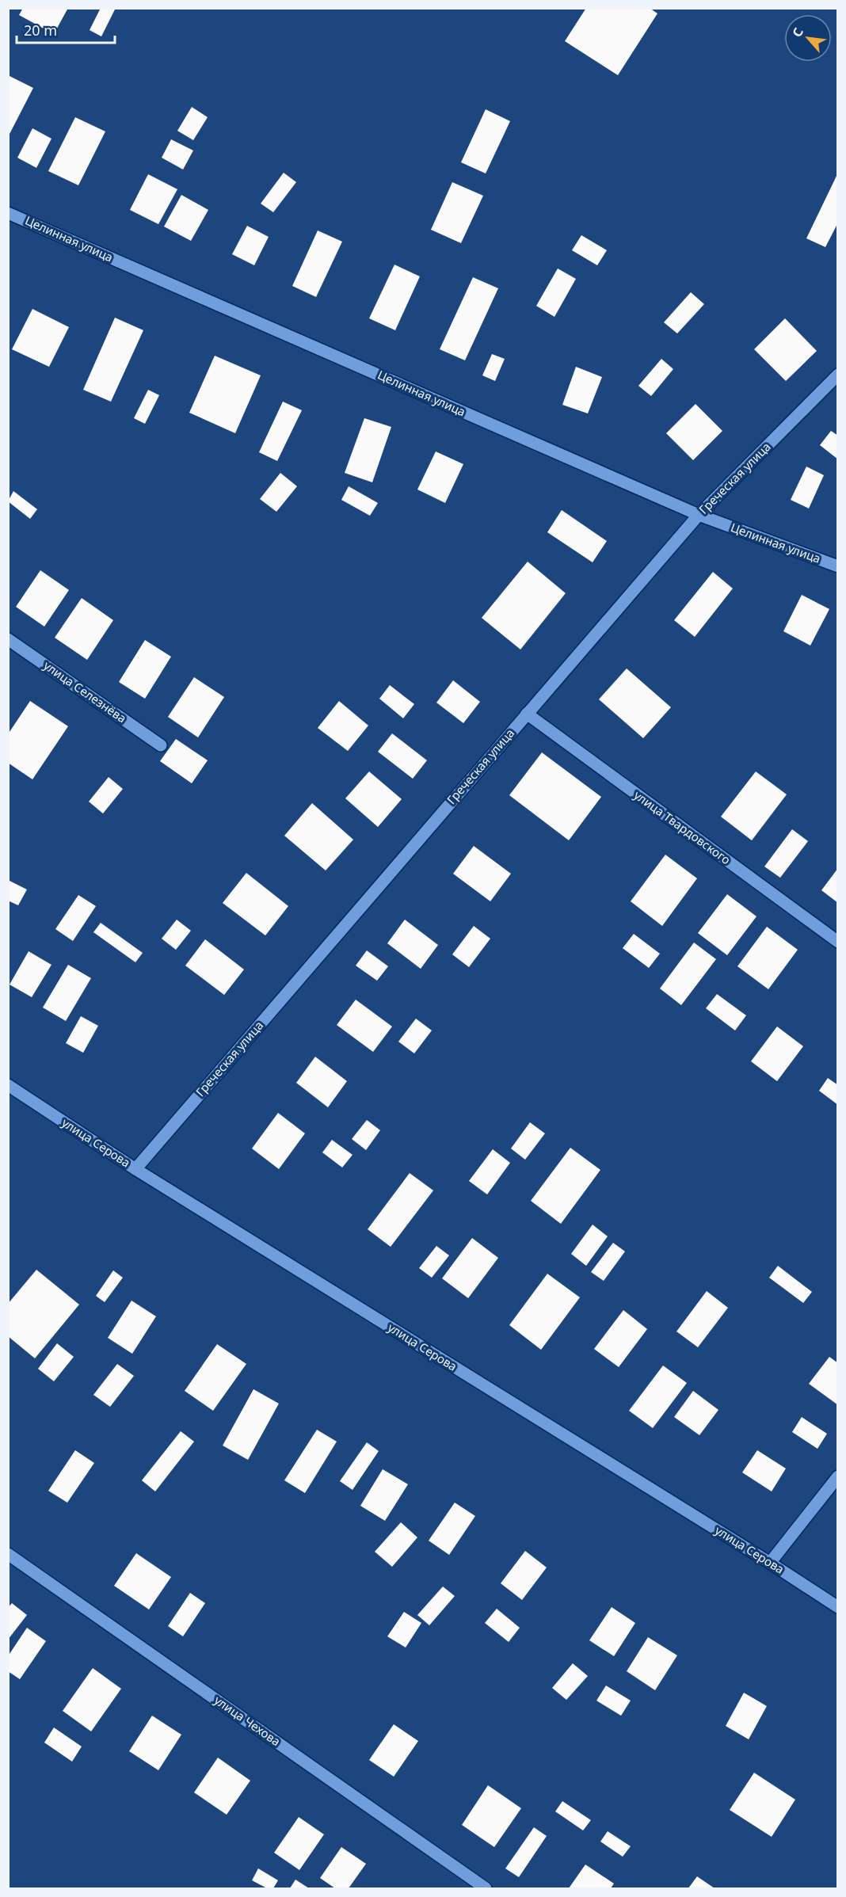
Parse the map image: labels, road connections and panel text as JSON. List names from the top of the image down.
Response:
{
  "streets": {
    "street": [
      "Целинная улица",
      "Греческая улица",
      "улица Селезнёва",
      "улица Твардовского",
      "улица Серова",
      "улица Чехова"
    ]
  },
  "crossings": [
    ["Целинная улица", "Греческая улица"],
    ["Греческая улица", "улица Твардовского"],
    ["Греческая улица", "улица Серова"]
  ],
  "scale_bar": "20 m",
  "north": "top left"
}
